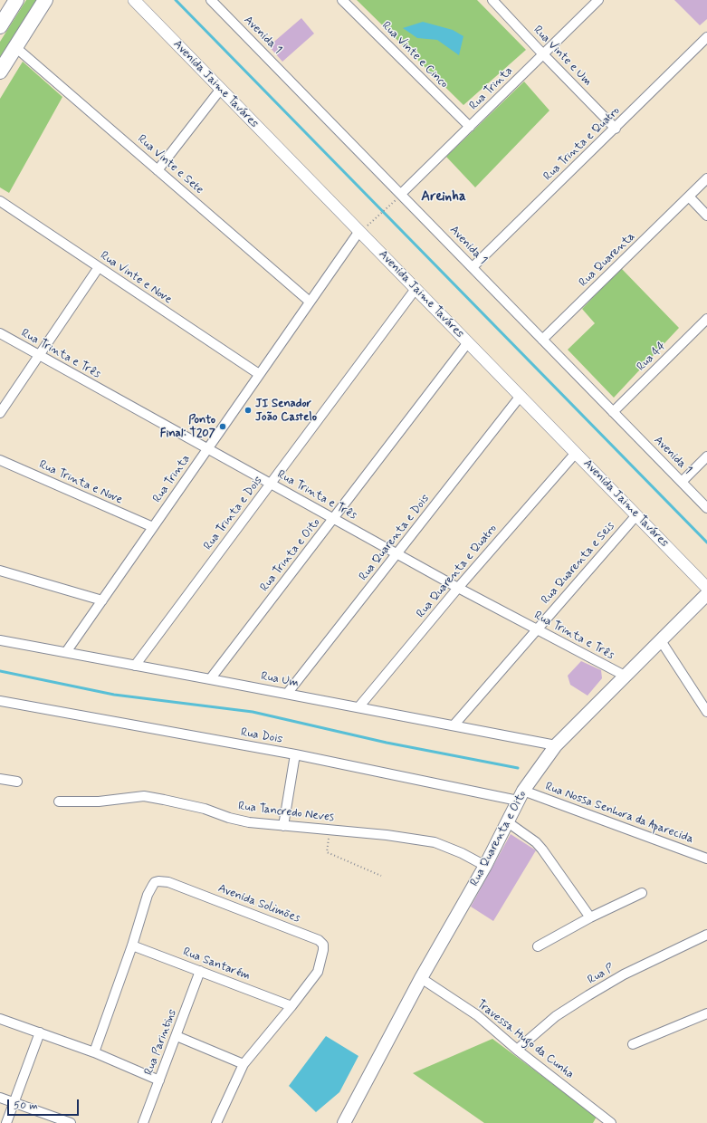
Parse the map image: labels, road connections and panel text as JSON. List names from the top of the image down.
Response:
{
  "streets": {
    "main road": ["Rua Quarenta e Oito"],
    "street": [
      "Avenida 1",
      "Rua Vinte e Cinco",
      "Rua Vinte e Um",
      "Avenida Jaime Taváres",
      "Rua Trinta",
      "Rua Trinta e Quatro",
      "Rua Vinte e Sete",
      "Rua Quarenta",
      "Rua Vinte e Nove",
      "Rua Trinta e Três",
      "Rua 44",
      "Rua Trinta e Nove",
      "Rua Trinta e Dois",
      "Rua Quarenta e Dois",
      "Rua Trinta e Oito",
      "Rua Quarenta e Seis",
      "Rua Quarenta e Quatro",
      "Rua Um",
      "Rua Dois",
      "Rua Tancredo Neves",
      "Rua Nossa Senhora da Aparecida",
      "Avenida Solimões",
      "Rua Santarém",
      "Rua P",
      "Travessa Hugo da Cunha",
      "Rua Parintins"
    ]
  },
  "crossings": [
    ["Avenida 1", "Rua Trinta"],
    ["Avenida 1", "Rua Trinta e Quatro"],
    ["Avenida 1", "Rua Quarenta"],
    ["Avenida 1", "Rua 44"],
    ["Rua Vinte e Cinco", "Rua Trinta"],
    ["Rua Vinte e Um", "Rua Trinta"],
    ["Rua Vinte e Um", "Rua Trinta e Quatro"],
    ["Avenida Jaime Taváres", "Rua Trinta"],
    ["Avenida Jaime Taváres", "Rua Trinta e Dois"],
    ["Avenida Jaime Taváres", "Rua Quarenta e Dois"],
    ["Avenida Jaime Taváres", "Rua Trinta e Oito"],
    ["Avenida Jaime Taváres", "Rua Quarenta e Seis"],
    ["Avenida Jaime Taváres", "Rua Quarenta e Quatro"],
    ["Rua Trinta", "Rua Vinte e Sete"],
    ["Rua Trinta", "Rua Vinte e Nove"],
    ["Rua Trinta", "Rua Trinta e Três"],
    ["Rua Trinta", "Rua Trinta e Nove"],
    ["Rua Trinta", "Rua Um"],
    ["Rua Trinta e Três", "Rua Trinta e Dois"],
    ["Rua Trinta e Três", "Rua Quarenta e Dois"],
    ["Rua Trinta e Três", "Rua Trinta e Oito"],
    ["Rua Trinta e Três", "Rua Quarenta e Seis"],
    ["Rua Trinta e Três", "Rua Quarenta e Quatro"],
    ["Rua Trinta e Três", "Rua Quarenta e Oito"],
    ["Rua Trinta e Dois", "Rua Um"],
    ["Rua Quarenta e Dois", "Rua Um"],
    ["Rua Trinta e Oito", "Rua Um"],
    ["Rua Quarenta e Seis", "Rua Um"],
    ["Rua Quarenta e Quatro", "Rua Um"],
    ["Rua Um", "Rua Quarenta e Oito"],
    ["Rua Dois", "Rua Nossa Senhora da Aparecida"],
    ["Rua Dois", "Rua Quarenta e Oito"],
    ["Rua Tancredo Neves", "Rua Quarenta e Oito"],
    ["Rua Nossa Senhora da Aparecida", "Rua Quarenta e Oito"],
    ["Rua Quarenta e Oito", "Travessa Hugo da Cunha"],
    ["Avenida Solimões", "Rua Santarém"],
    ["Rua Santarém", "Rua Parintins"],
    ["Rua P", "Travessa Hugo da Cunha"]
  ],
  "districts": ["Areinha"],
  "places": ["JI Senador João Castelo", "Ponto Final: T207"],
  "scale_bar": "50 m"
}
